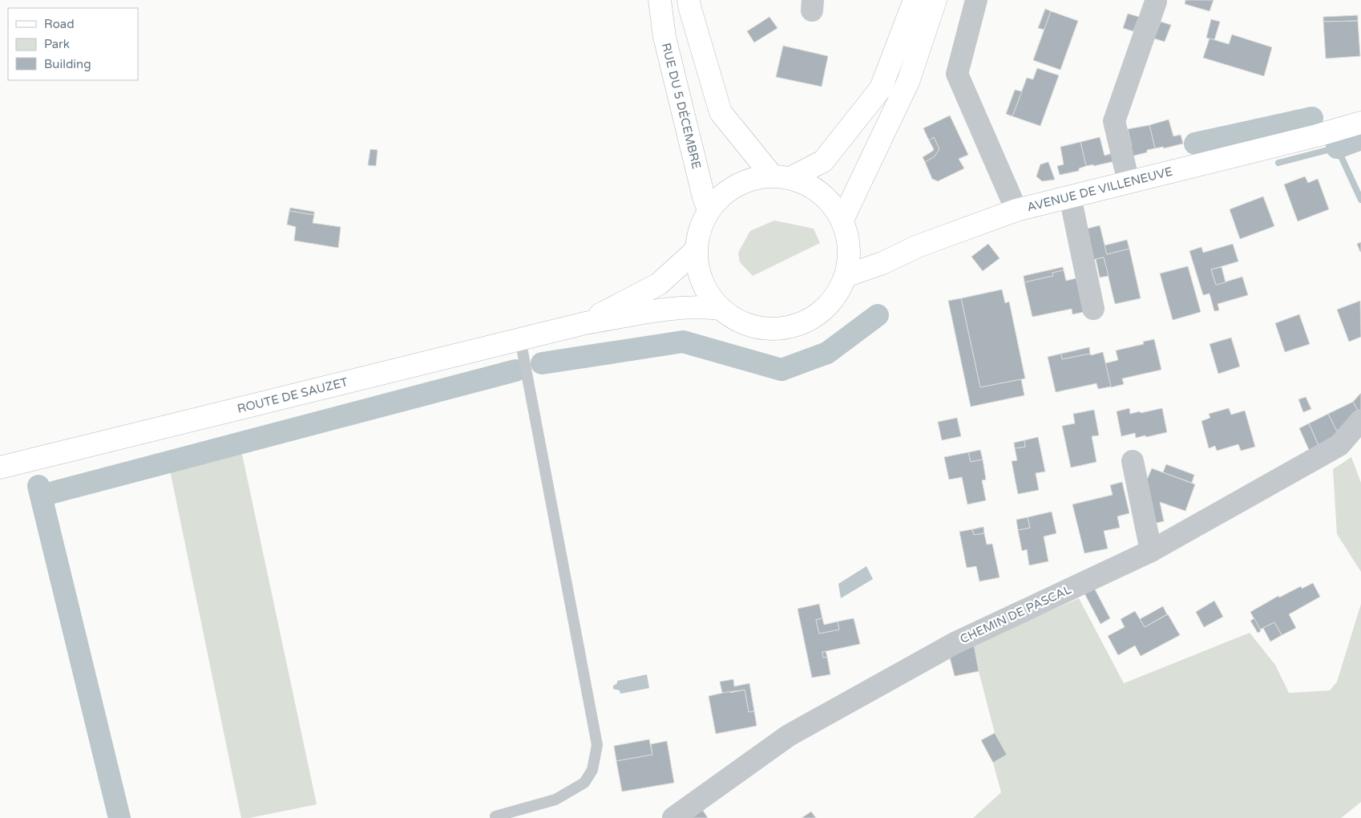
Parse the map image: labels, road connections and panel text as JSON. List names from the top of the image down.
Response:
{
  "streets": {
    "main road": ["RUE DU 5 DÉCEMBRE", "AVENUE DE VILLENEUVE", "ROUTE DE SAUZET"],
    "street": ["CHEMIN DE PASCAL"]
  },
  "legend": ["Road", "Park", "Building"]
}
